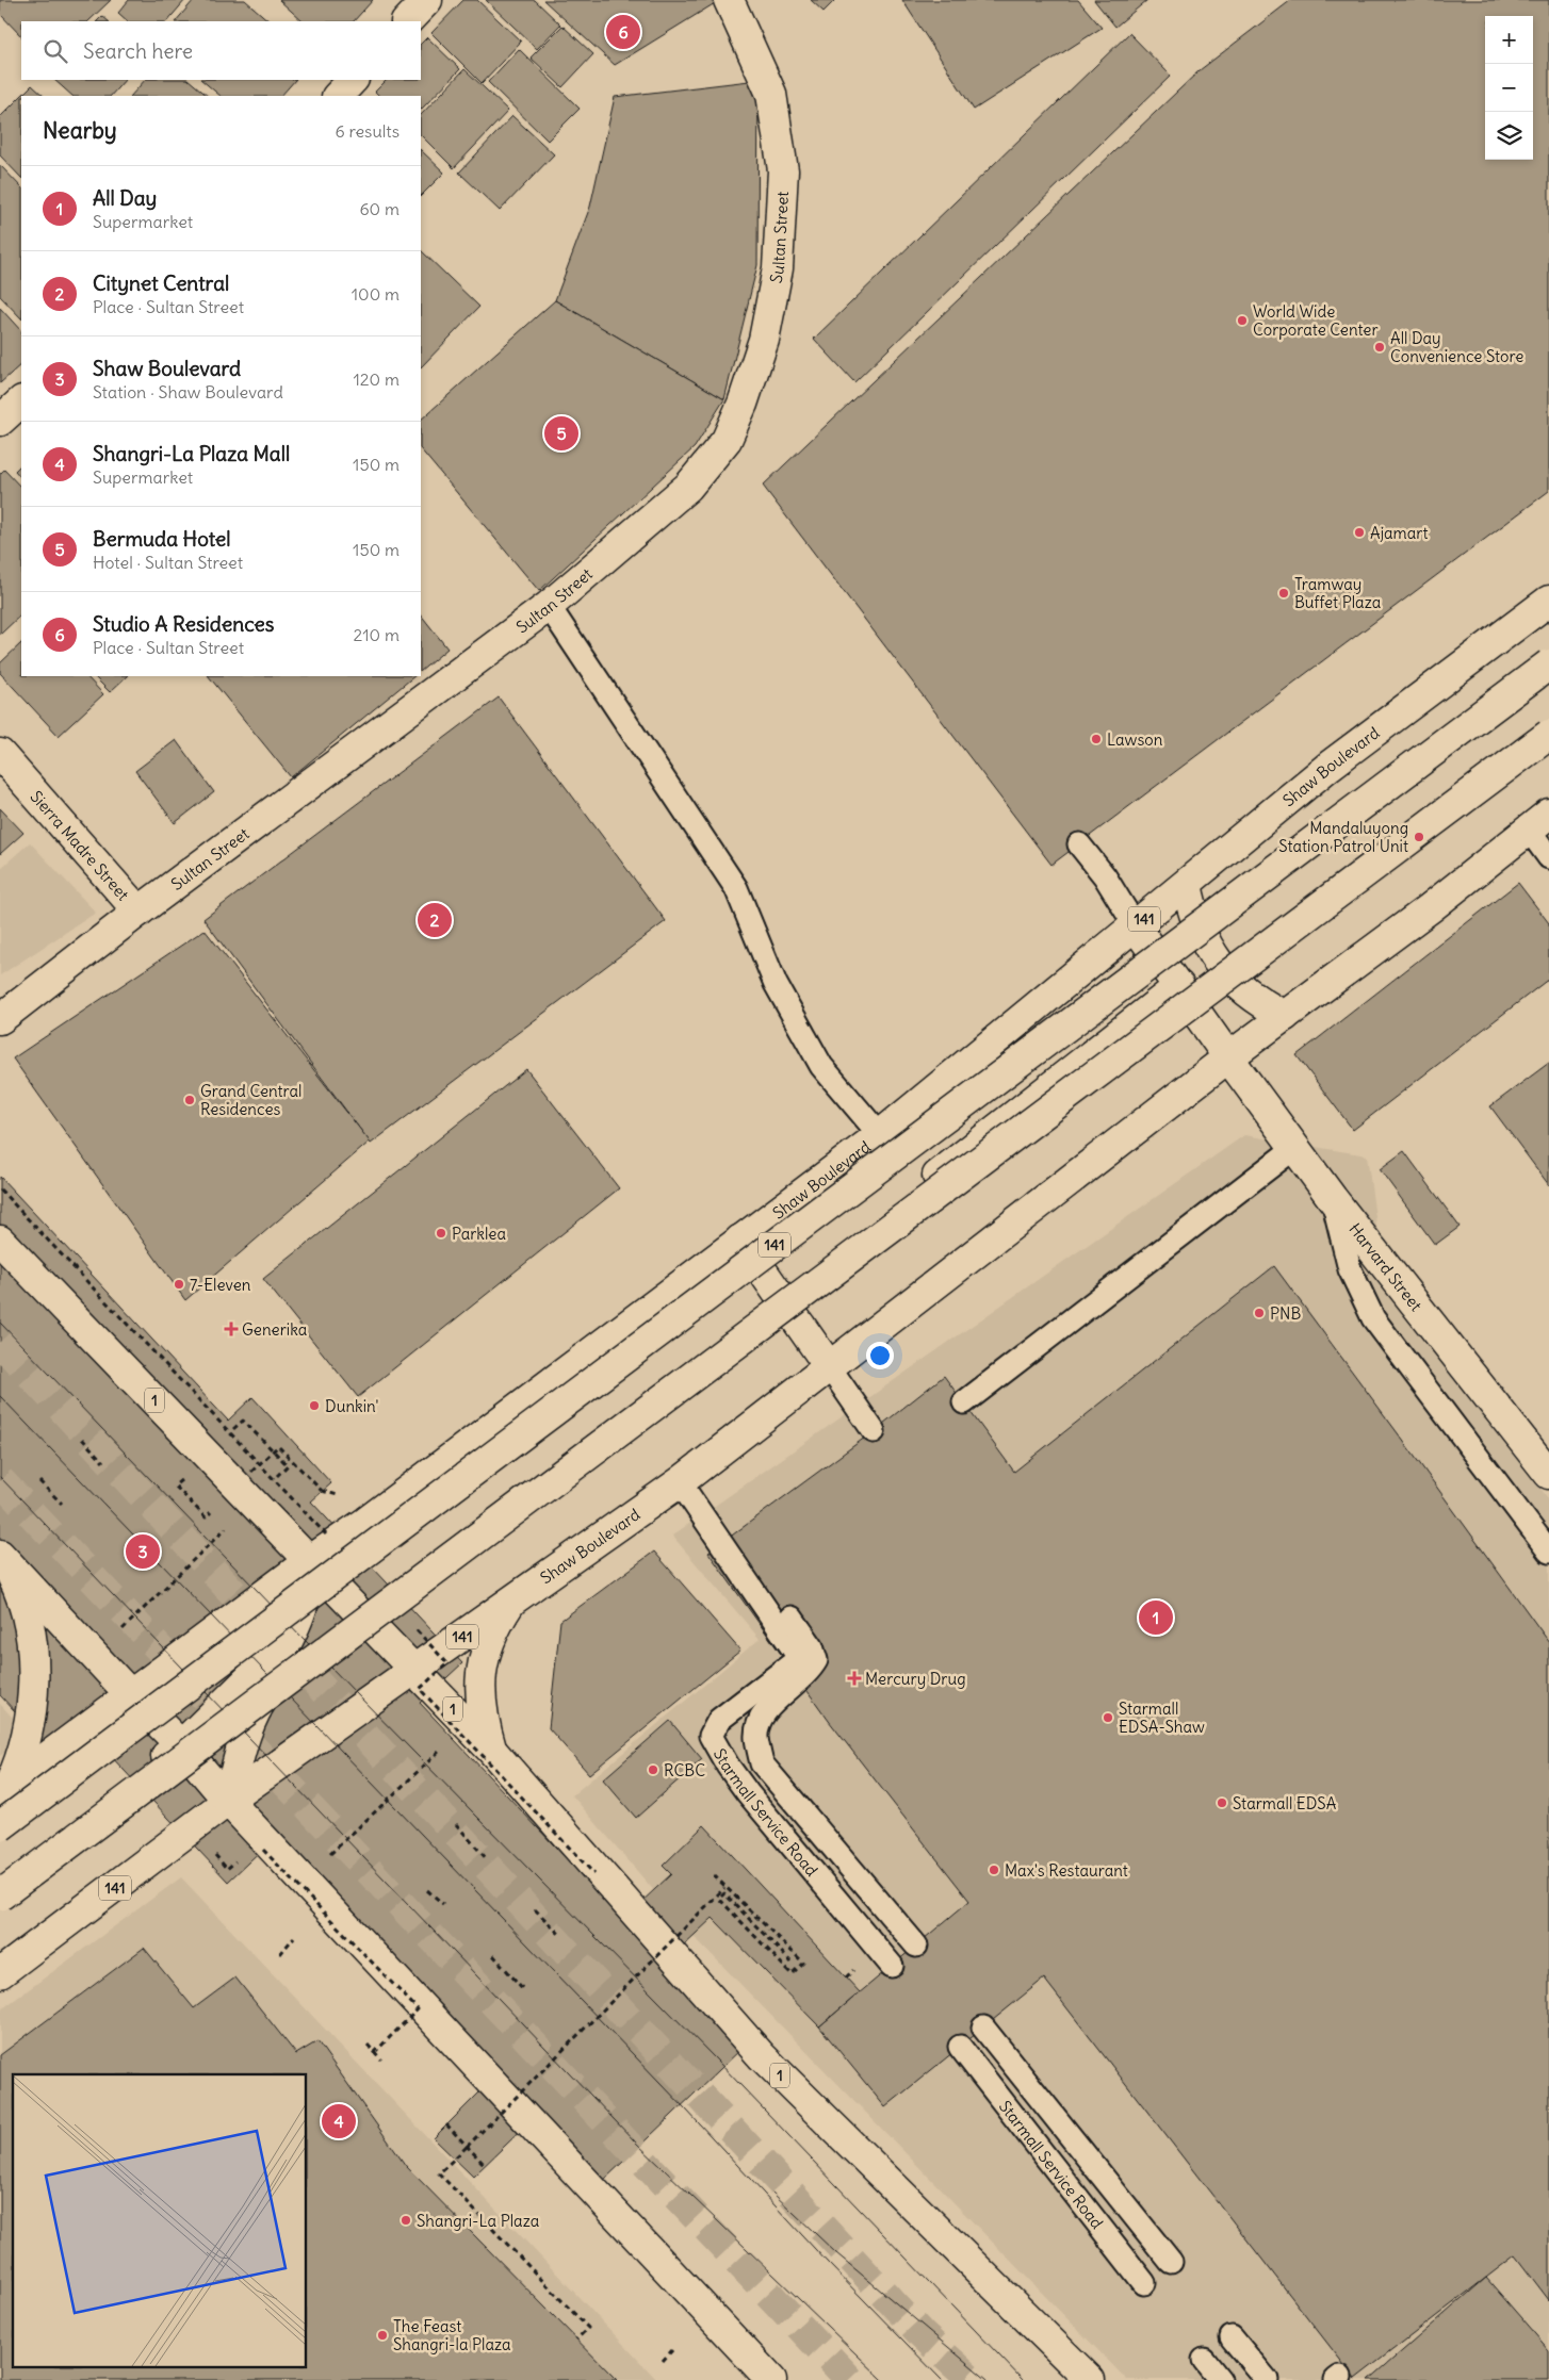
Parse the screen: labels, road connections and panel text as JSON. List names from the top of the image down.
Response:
{
  "streets": {
    "main road": [
      "Sultan Street",
      "Shaw Boulevard",
      "Sierra Madre Street",
      "141",
      "Harvard Street",
      "1"
    ],
    "lane": ["Starmall Service Road"]
  },
  "crossings": [
    ["Sultan Street", "Sierra Madre Street"],
    ["Shaw Boulevard", "Harvard Street"],
    ["Shaw Boulevard", "1"],
    ["Shaw Boulevard", "Starmall Service Road"]
  ],
  "places": {
    "other": [
      "World Wide Corporate Center",
      "All Day Convenience Store",
      "Ajamart",
      "Tramway Buffet Plaza",
      "Lawson",
      "Mandaluyong Station Patrol Unit",
      "Grand Central Residences",
      "Parklea",
      "7-Eleven",
      "PNB",
      "Dunkin'",
      "Starmall EDSA-Shaw",
      "RCBC",
      "Starmall EDSA",
      "Max's Restaurant",
      "Shangri-La Plaza",
      "The Feast Shangri-la Plaza"
    ],
    "health": ["Generika", "Mercury Drug"]
  },
  "page": {
    "pins": [
      "6",
      "5",
      "2",
      "3",
      "1",
      "4"
    ],
    "map_buttons": ["+", "−"],
    "search": "Search here",
    "heading": ["Nearby", "6 results"],
    "list": [
      {
        "mark": "1",
        "name": "All Day",
        "note": "Supermarket",
        "value": "60 m"
      },
      {
        "mark": "2",
        "name": "Citynet Central",
        "note": "Place · Sultan Street",
        "value": "100 m"
      },
      {
        "mark": "3",
        "name": "Shaw Boulevard",
        "note": "Station · Shaw Boulevard",
        "value": "120 m"
      },
      {
        "mark": "4",
        "name": "Shangri-La Plaza Mall",
        "note": "Supermarket",
        "value": "150 m"
      },
      {
        "mark": "5",
        "name": "Bermuda Hotel",
        "note": "Hotel · Sultan Street",
        "value": "150 m"
      },
      {
        "mark": "6",
        "name": "Studio A Residences",
        "note": "Place · Sultan Street",
        "value": "210 m"
      }
    ]
  }
}
